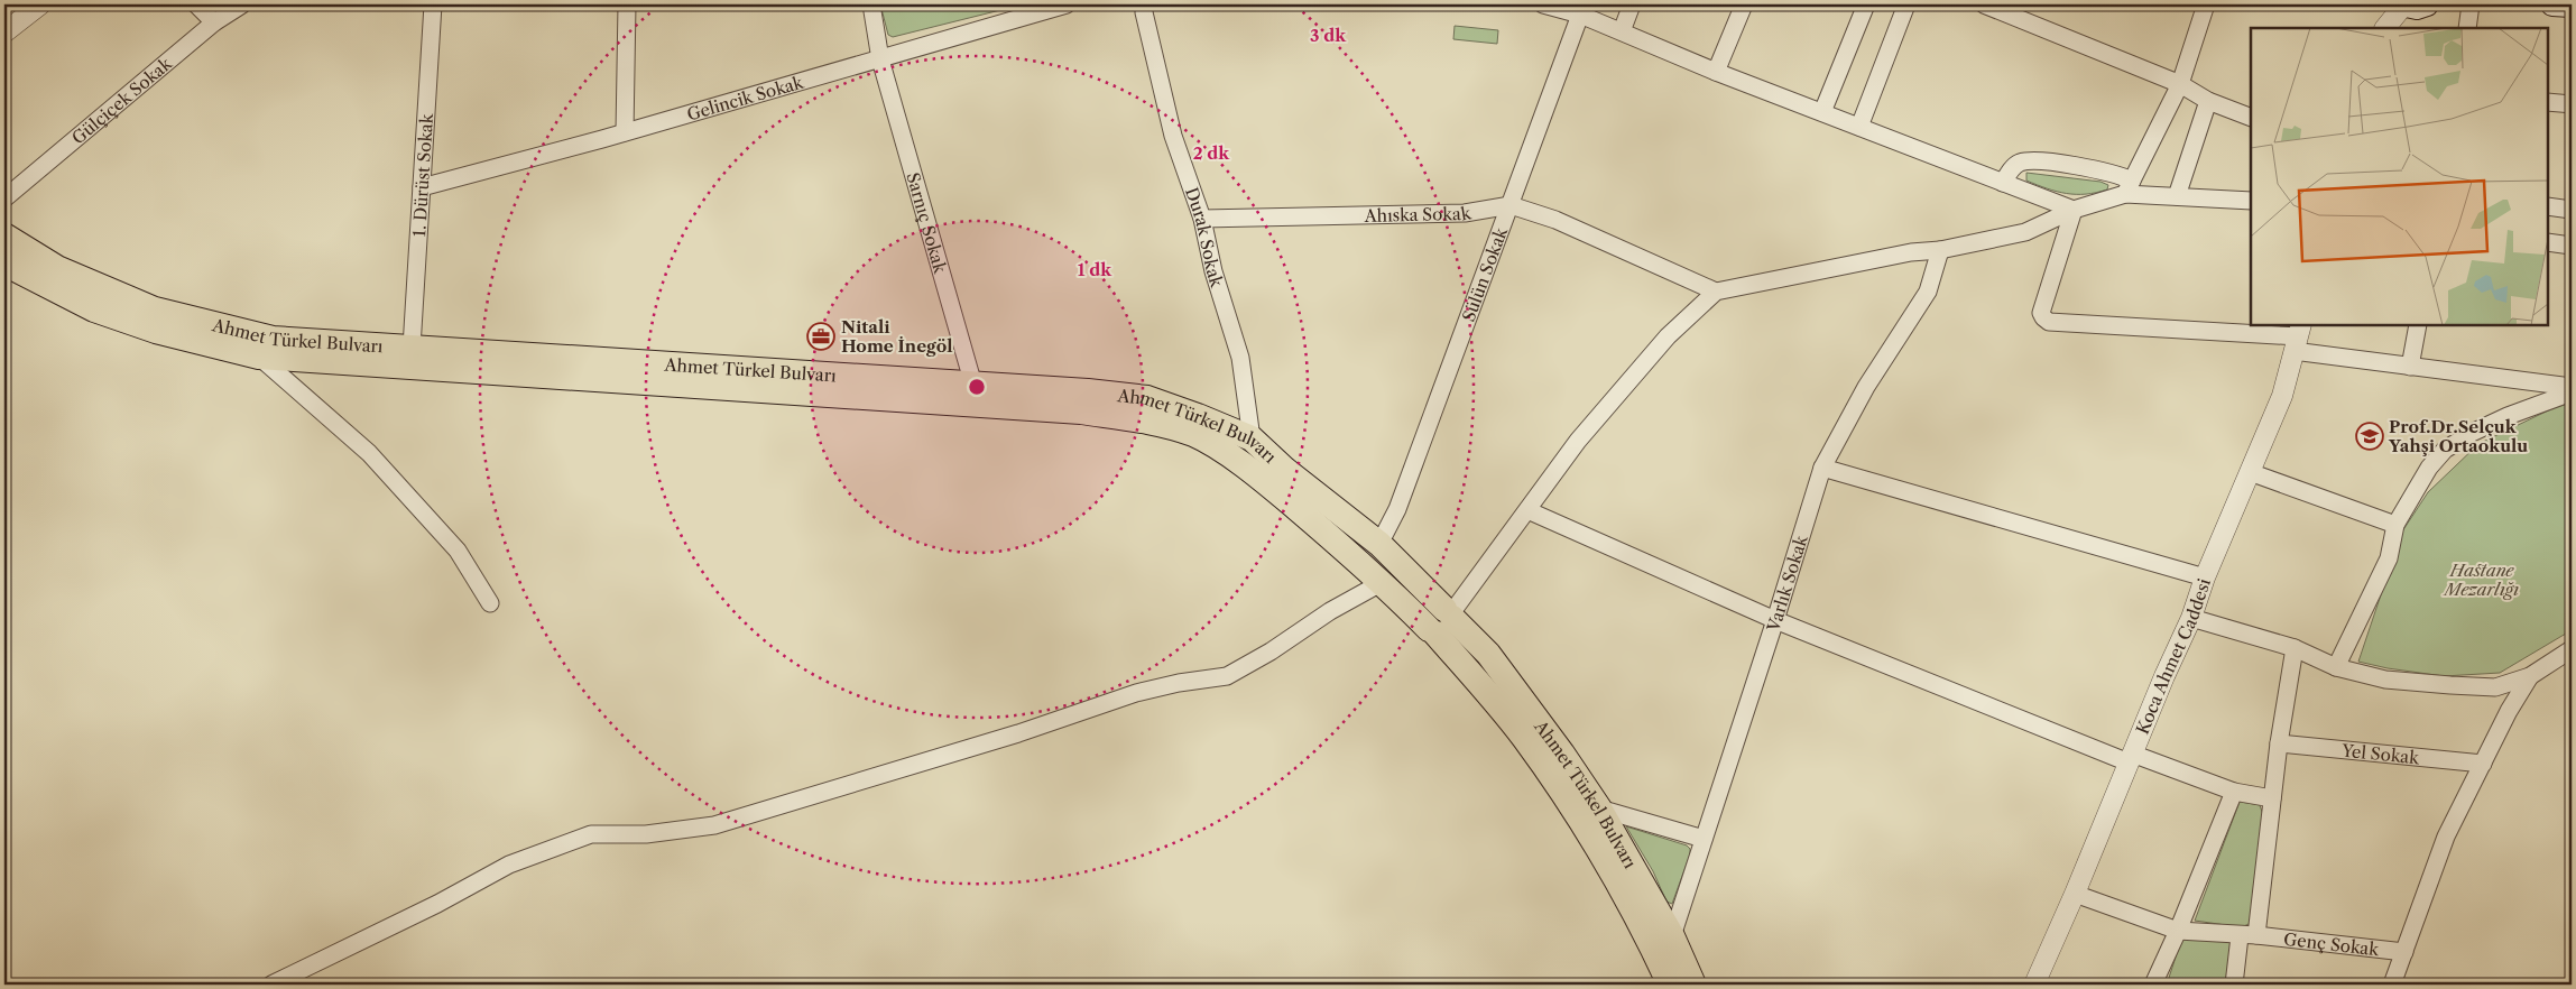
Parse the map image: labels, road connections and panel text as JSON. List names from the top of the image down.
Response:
{
  "streets": {
    "main road": ["Ahmet Türkel Bulvarı"],
    "street": [
      "Gelincik Sokak",
      "Gülçiçek Sokak",
      "1. Dürüst Sokak",
      "Ahıska Sokak",
      "Sarnıç Sokak",
      "Durak Sokak",
      "Sülün Sokak",
      "Varlık Sokak",
      "Koca Ahmet Caddesi",
      "Yel Sokak",
      "Genç Sokak"
    ]
  },
  "crossings": [
    ["Gelincik Sokak", "1. Dürüst Sokak"],
    ["Gelincik Sokak", "Sarnıç Sokak"],
    ["1. Dürüst Sokak", "Ahmet Türkel Bulvarı"],
    ["Ahıska Sokak", "Durak Sokak"],
    ["Ahıska Sokak", "Sülün Sokak"],
    ["Sarnıç Sokak", "Ahmet Türkel Bulvarı"],
    ["Durak Sokak", "Ahmet Türkel Bulvarı"],
    ["Sülün Sokak", "Ahmet Türkel Bulvarı"],
    ["Ahmet Türkel Bulvarı", "Varlık Sokak"],
    ["Koca Ahmet Caddesi", "Genç Sokak"]
  ],
  "parks": ["Hastane Mezarlığı"],
  "places": {
    "office": ["Nitali Home İnegöl"],
    "school or university": ["Prof.Dr.Selçuk Yahşi Ortaokulu"]
  },
  "rings": ["3 dk", "2 dk", "1 dk"]
}
